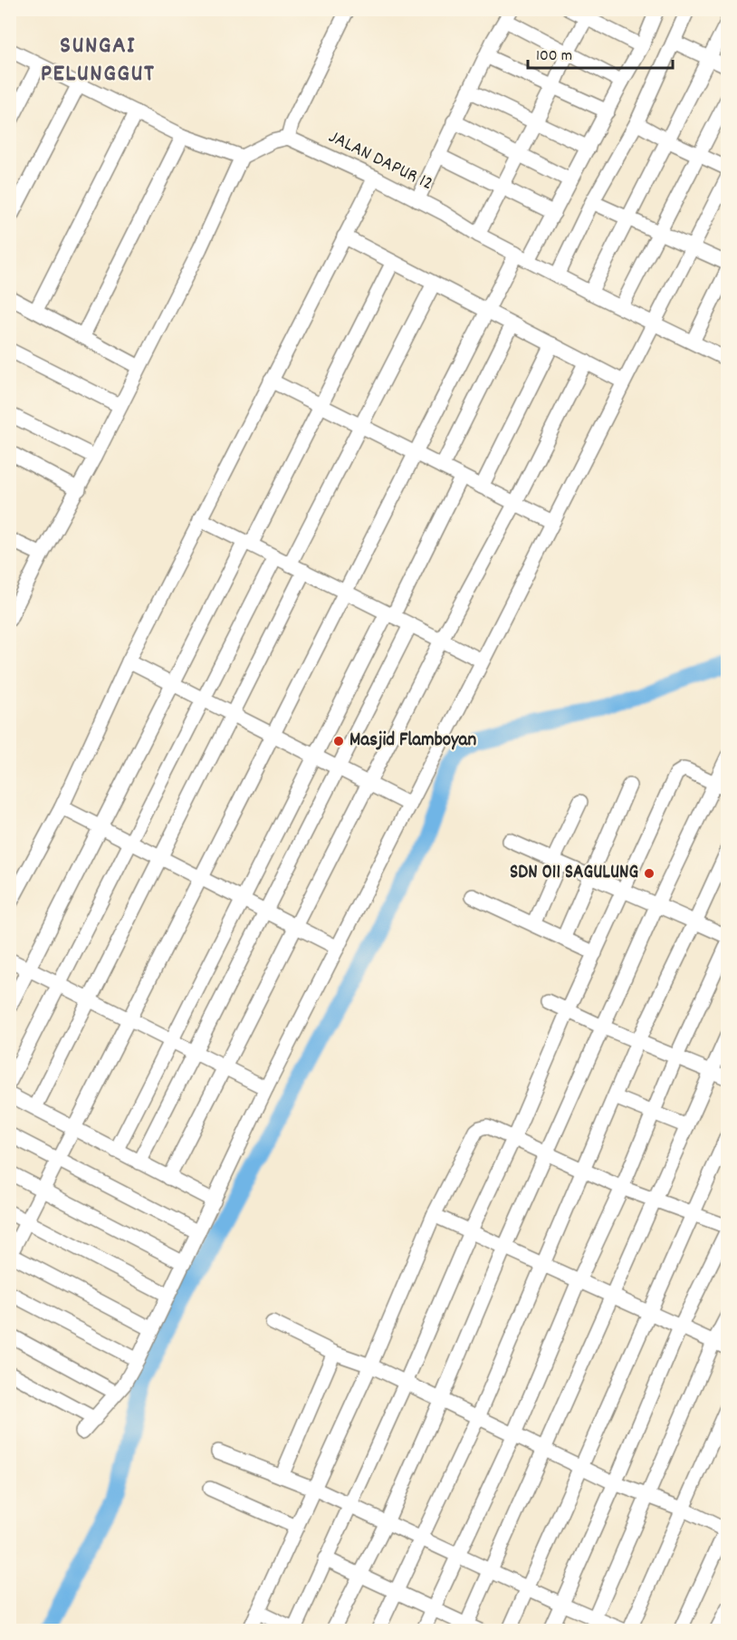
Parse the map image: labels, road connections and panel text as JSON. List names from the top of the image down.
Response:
{
  "streets": {
    "street": ["JALAN DAPUR 12"]
  },
  "districts": ["SUNGAI PELUNGGUT"],
  "places": ["Masjid Flamboyan", "SDN 011 SAGULUNG"],
  "scale_bar": "100 m"
}
